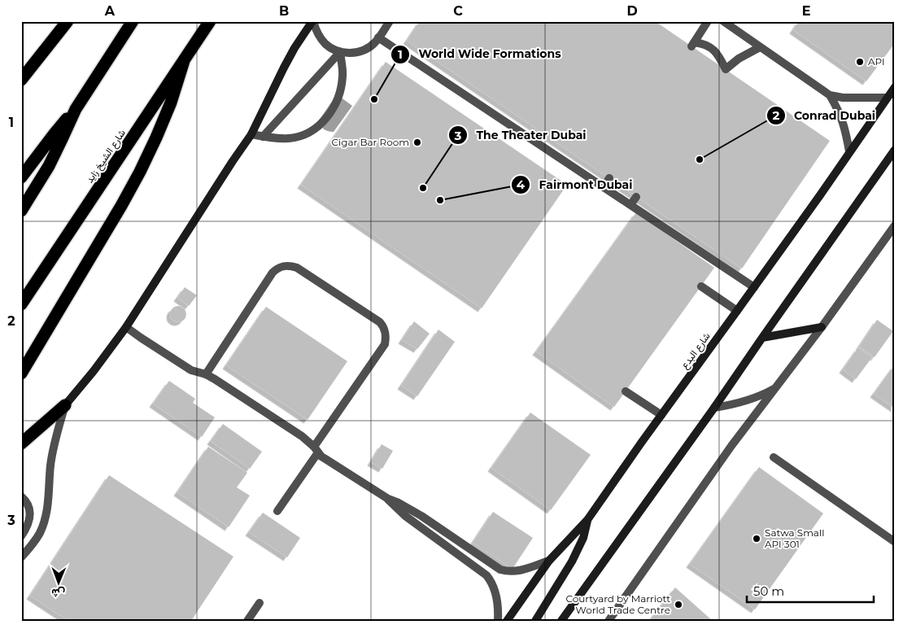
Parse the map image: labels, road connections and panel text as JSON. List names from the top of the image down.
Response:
{
  "streets": {
    "highway": ["شارع الشيخ زايد"],
    "main road": ["شارع البدع"]
  },
  "places": [
    "API",
    "World Wide Formations",
    "Cigar Bar Room",
    "Conrad Dubai",
    "The Theater Dubai",
    "Fairmont Dubai",
    "Satwa Small API 301",
    "Courtyard by Marriott World Trade Centre"
  ],
  "scale_bar": "50 m",
  "north": "bottom",
  "grid": {
    "columns": [
      "A",
      "B",
      "C",
      "D",
      "E"
    ],
    "rows": ["1", "2", "3"]
  }
}
